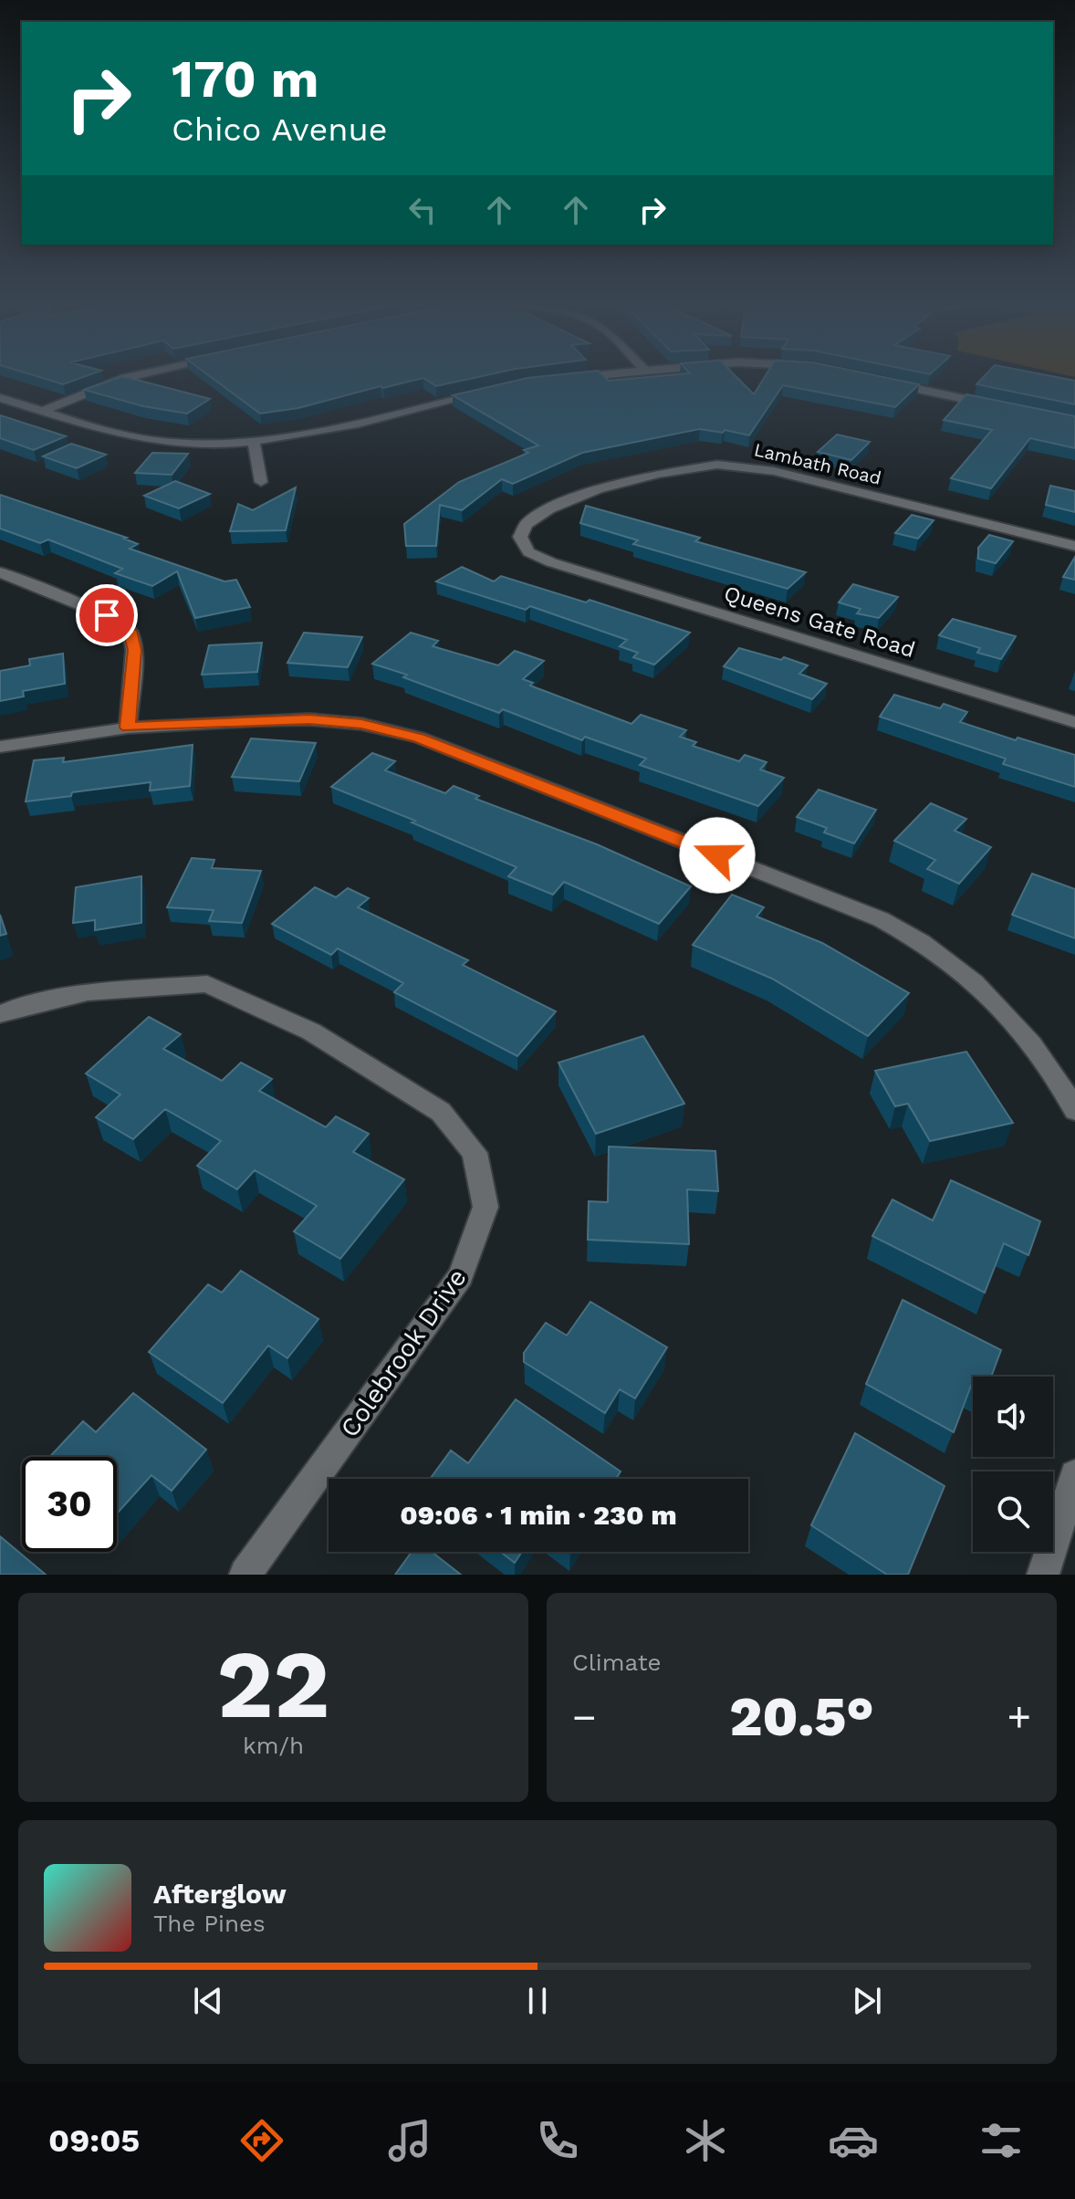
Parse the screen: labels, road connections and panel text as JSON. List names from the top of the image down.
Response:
{
  "streets": {
    "street": ["Lambath Road", "Queens Gate Road", "Colebrook Drive"]
  },
  "crossings": [
    ["Lambath Road", "Queens Gate Road"]
  ],
  "page": {
    "turn": ["170 m", "Chico Avenue"],
    "limit": "30",
    "trip": "09:06 · 1 min · 230 m",
    "tile": [
      ["22", "km/h"],
      "Climate"
    ],
    "heat": ["−", "20.5°", "+"],
    "song": ["Afterglow", "The Pines"],
    "tabs": "09:05"
  }
}
